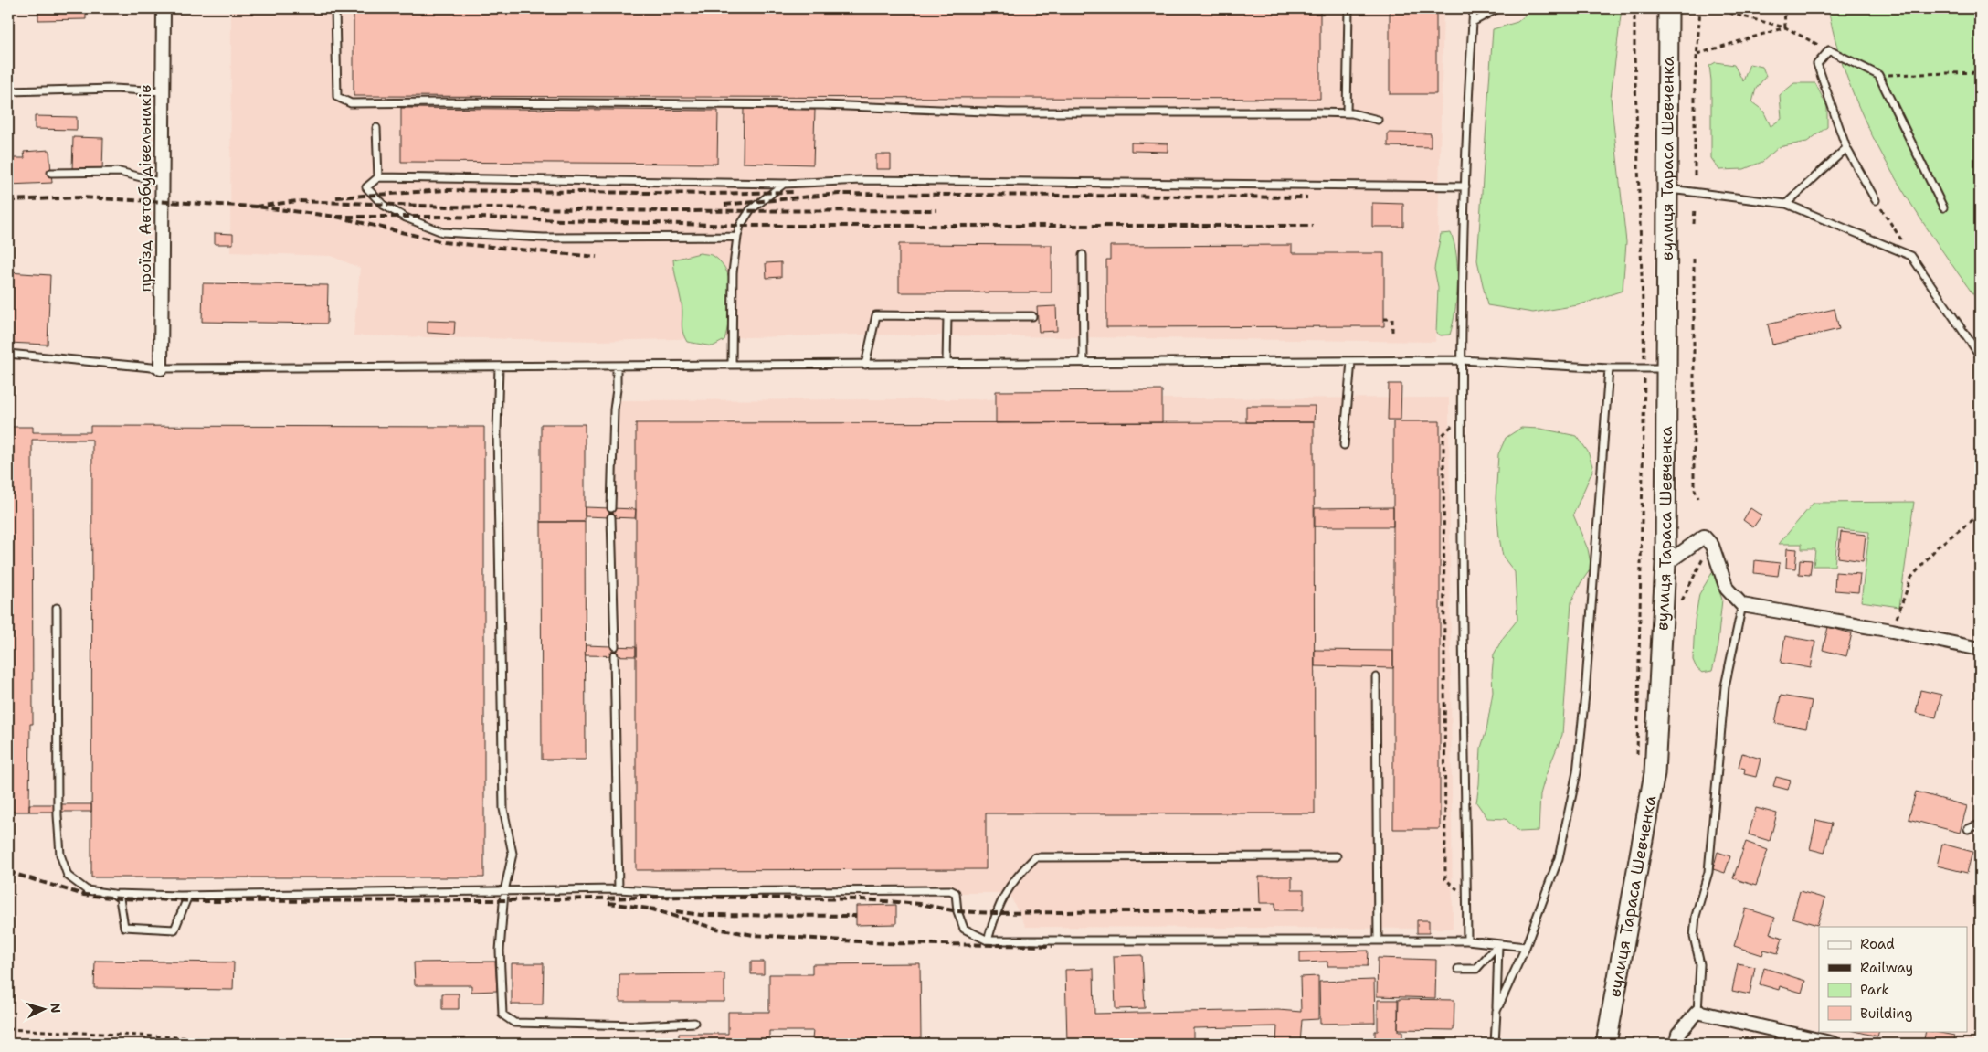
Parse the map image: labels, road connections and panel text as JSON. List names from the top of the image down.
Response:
{
  "streets": {
    "main road": ["вулиця Тараса Шевченка"],
    "street": ["проїзд Автобудівельників"]
  },
  "legend": [
    "Road",
    "Railway",
    "Park",
    "Building"
  ],
  "north": "right"
}
